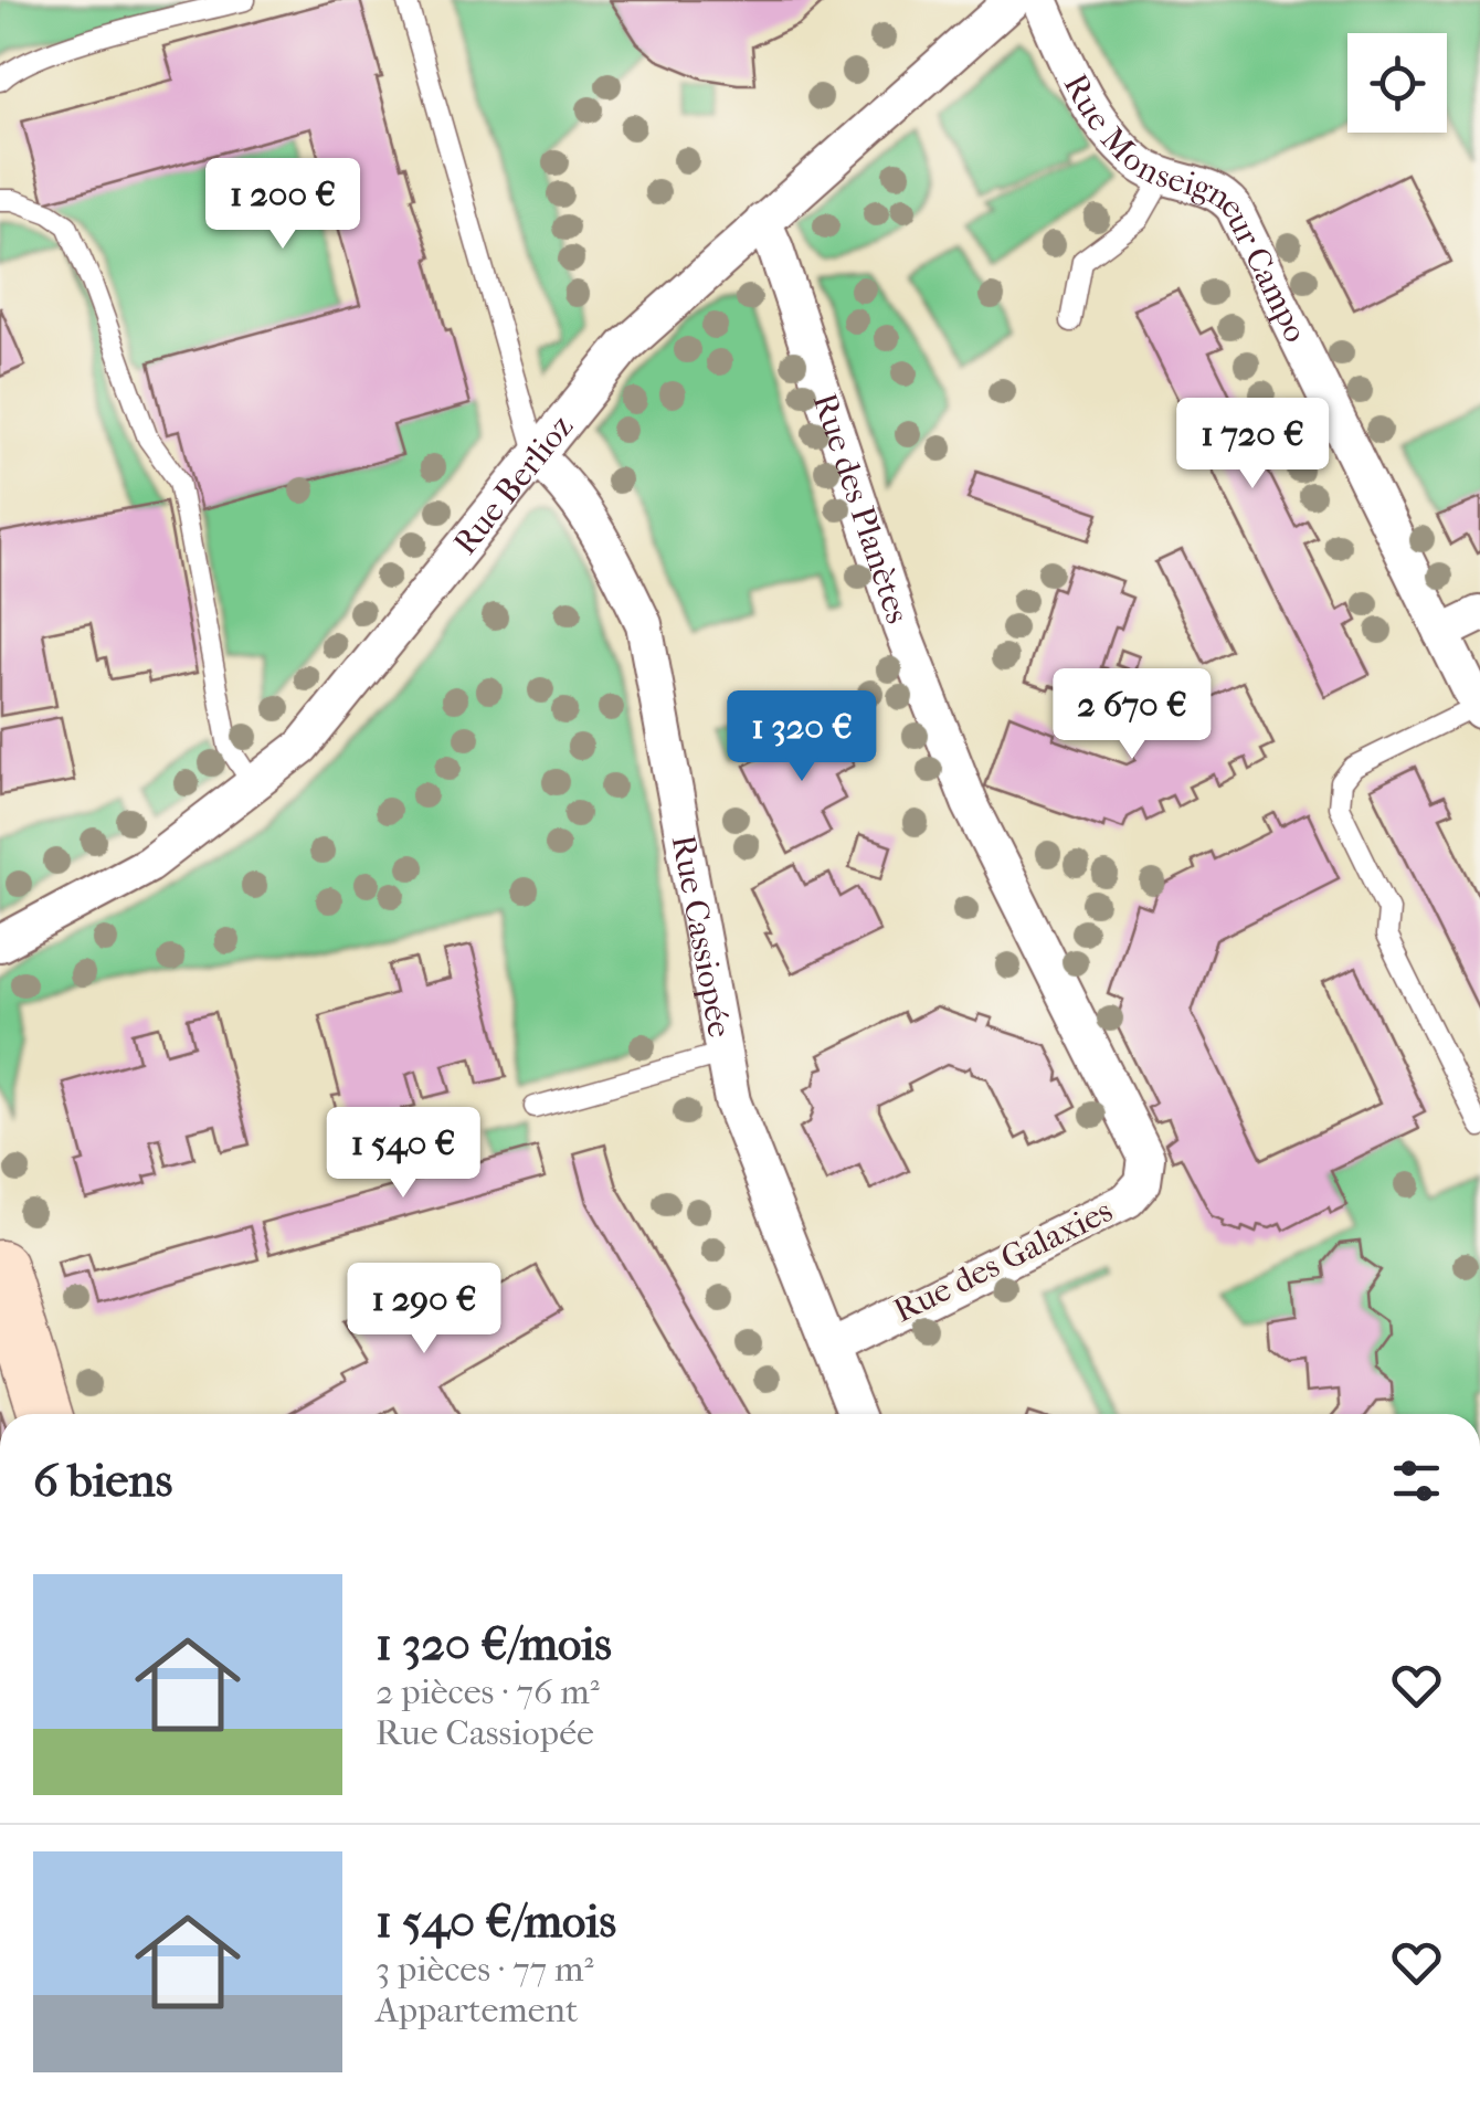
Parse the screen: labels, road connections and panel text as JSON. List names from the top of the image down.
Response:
{
  "streets": {
    "street": [
      "Rue Monseigneur Campo",
      "Rue Berlioz",
      "Rue des Planètes",
      "Rue Cassiopée",
      "Rue des Galaxies"
    ]
  },
  "crossings": [
    ["Rue Berlioz", "Rue des Planètes"],
    ["Rue Berlioz", "Rue Cassiopée"],
    ["Rue des Planètes", "Rue des Galaxies"],
    ["Rue Cassiopée", "Rue des Galaxies"]
  ],
  "page": {
    "price": [
      "1 200 €",
      "1 720 €",
      "2 670 €",
      "1 320 €",
      "1 540 €",
      "1 290 €"
    ],
    "heading": "6 biens",
    "list": [
      {
        "name": "1 320 €/mois",
        "note": "2 pièces · 76 m² · Rue Cassiopée"
      },
      {
        "name": "1 540 €/mois",
        "note": "3 pièces · 77 m² · Appartement"
      }
    ]
  }
}
